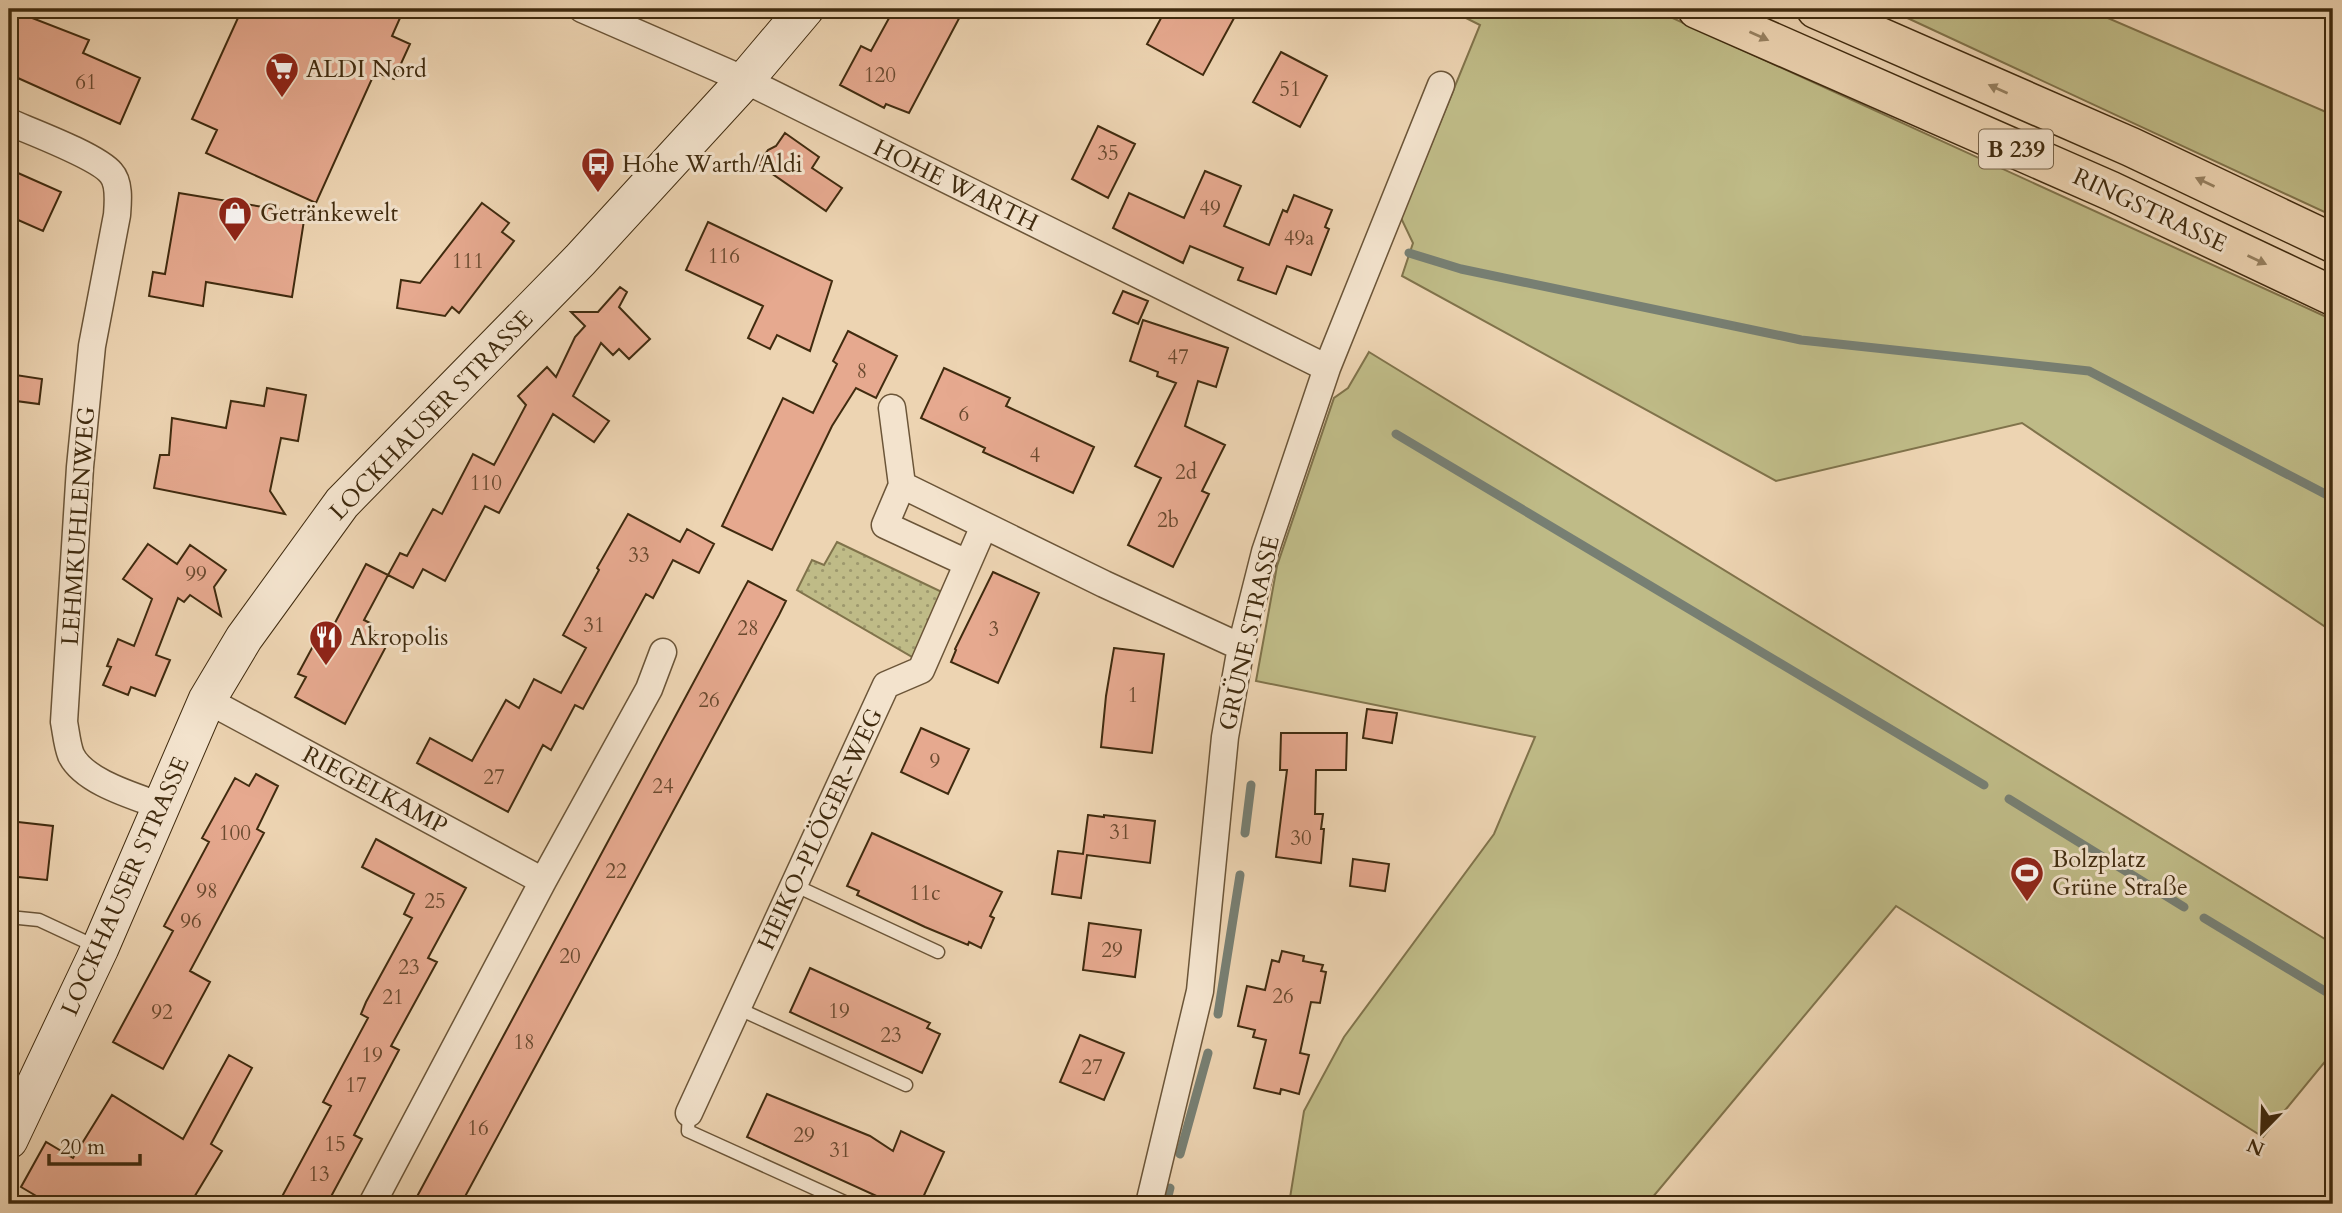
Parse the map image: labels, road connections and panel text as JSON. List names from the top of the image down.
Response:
{
  "streets": {
    "highway": ["B 239", "RINGSTRASSE"],
    "street": [
      "HOHE WARTH",
      "LOCKHAUSER STRASSE",
      "LEHMKUHLENWEG",
      "GRÜNE STRASSE",
      "RIEGELKAMP",
      "HEIKO-PLÖGER-WEG"
    ]
  },
  "crossings": [
    ["HOHE WARTH", "LOCKHAUSER STRASSE"],
    ["HOHE WARTH", "GRÜNE STRASSE"],
    ["LOCKHAUSER STRASSE", "LEHMKUHLENWEG"],
    ["LOCKHAUSER STRASSE", "RIEGELKAMP"]
  ],
  "places": {
    "supermarket": ["ALDI Nord"],
    "bus stop": ["Hohe Warth/Aldi"],
    "shop": ["Getränkewelt"],
    "restaurant": ["Akropolis"],
    "sports": ["Bolzplatz Grüne Straße"]
  },
  "house_numbers": [
    "120",
    "61",
    "51",
    "35",
    "49",
    "49a",
    "116",
    "111",
    "47",
    "8",
    "6",
    "4",
    "2d",
    "110",
    "2b",
    "33",
    "99",
    "31",
    "28",
    "3",
    "1",
    "26",
    "9",
    "27",
    "24",
    "31",
    "100",
    "30",
    "22",
    "98",
    "11c",
    "25",
    "96",
    "29",
    "20",
    "23",
    "26",
    "21",
    "19",
    "92",
    "23",
    "18",
    "19",
    "27",
    "17",
    "16",
    "29",
    "15",
    "31",
    "13"
  ],
  "scale_bar": "20 m",
  "north": "bottom left"
}
